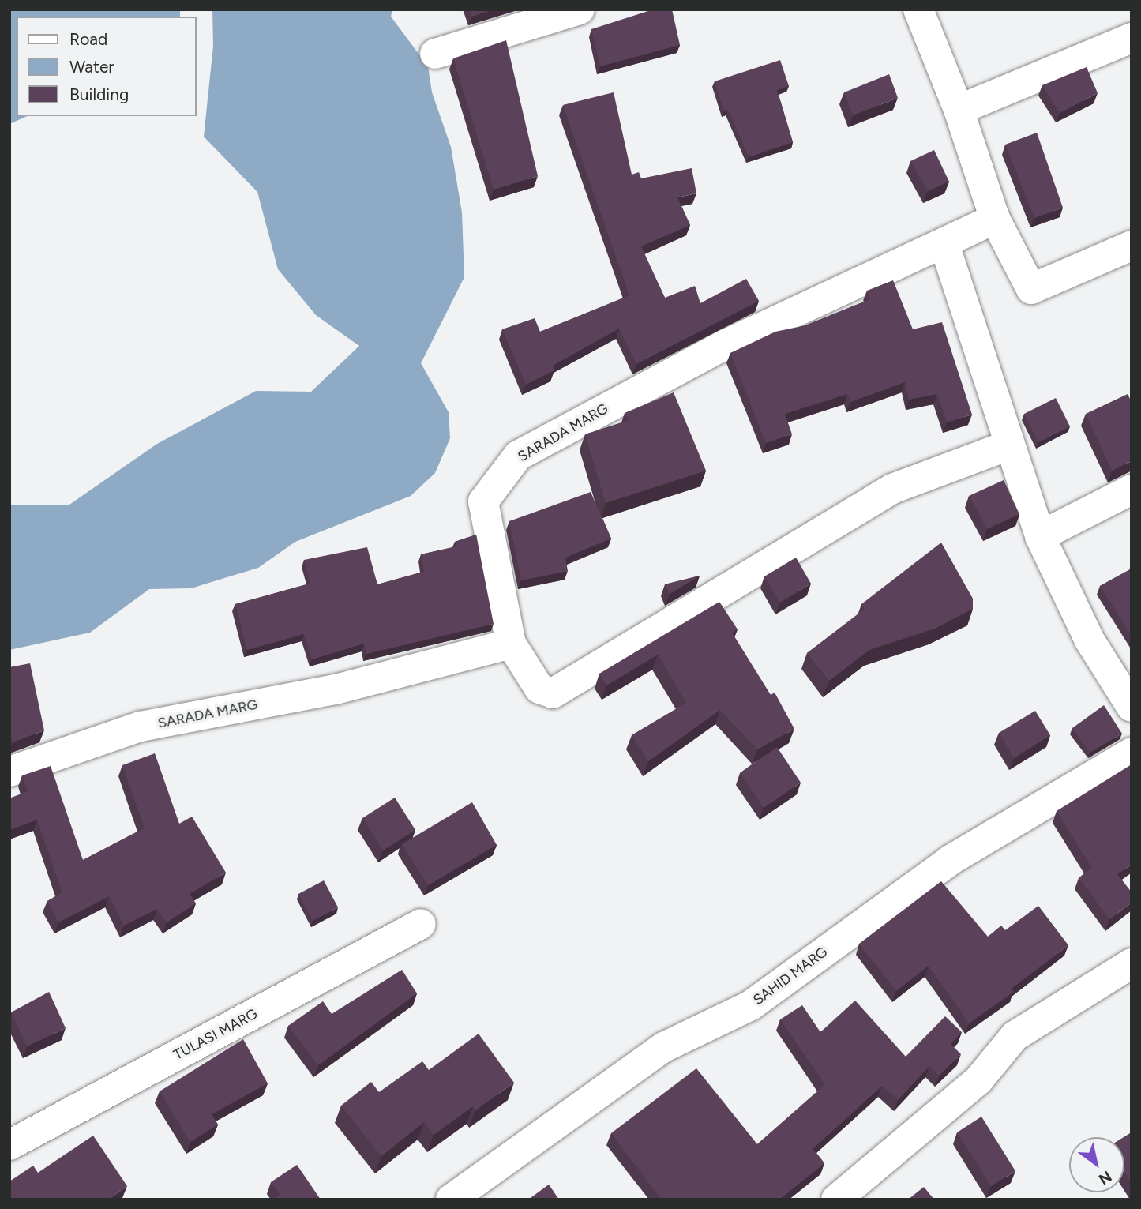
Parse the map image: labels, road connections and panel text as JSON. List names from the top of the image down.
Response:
{
  "streets": {
    "street": ["SARADA MARG", "SAHID MARG", "TULASI MARG"]
  },
  "legend": ["Road", "Water", "Building"],
  "north": "bottom right"
}
